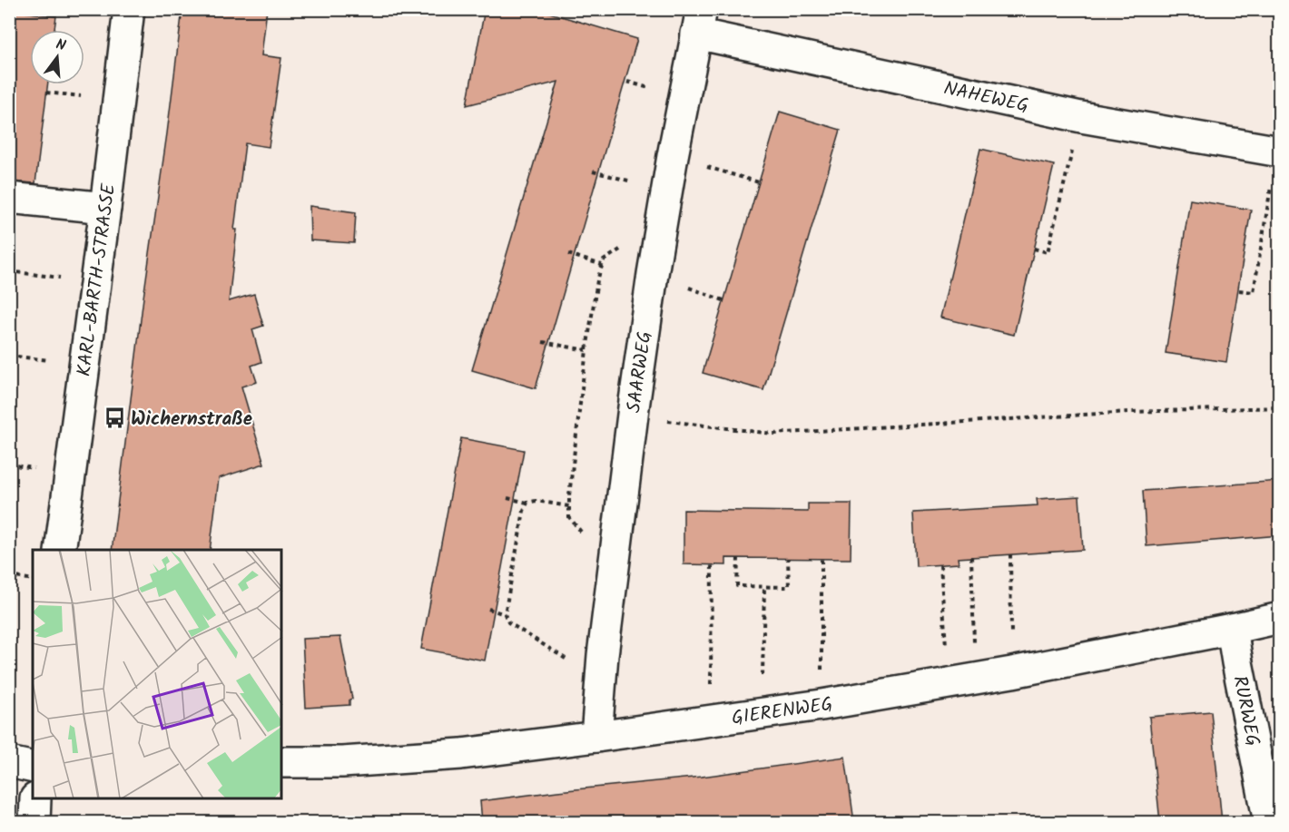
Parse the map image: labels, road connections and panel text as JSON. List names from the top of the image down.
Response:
{
  "streets": {
    "street": [
      "NAHEWEG",
      "KARL-BARTH-STRASSE",
      "SAARWEG",
      "RURWEG",
      "GIERENWEG"
    ]
  },
  "crossings": [
    ["NAHEWEG", "SAARWEG"],
    ["SAARWEG", "GIERENWEG"],
    ["RURWEG", "GIERENWEG"]
  ],
  "places": {
    "bus stop": ["Wichernstraße"]
  },
  "north": "top"
}
